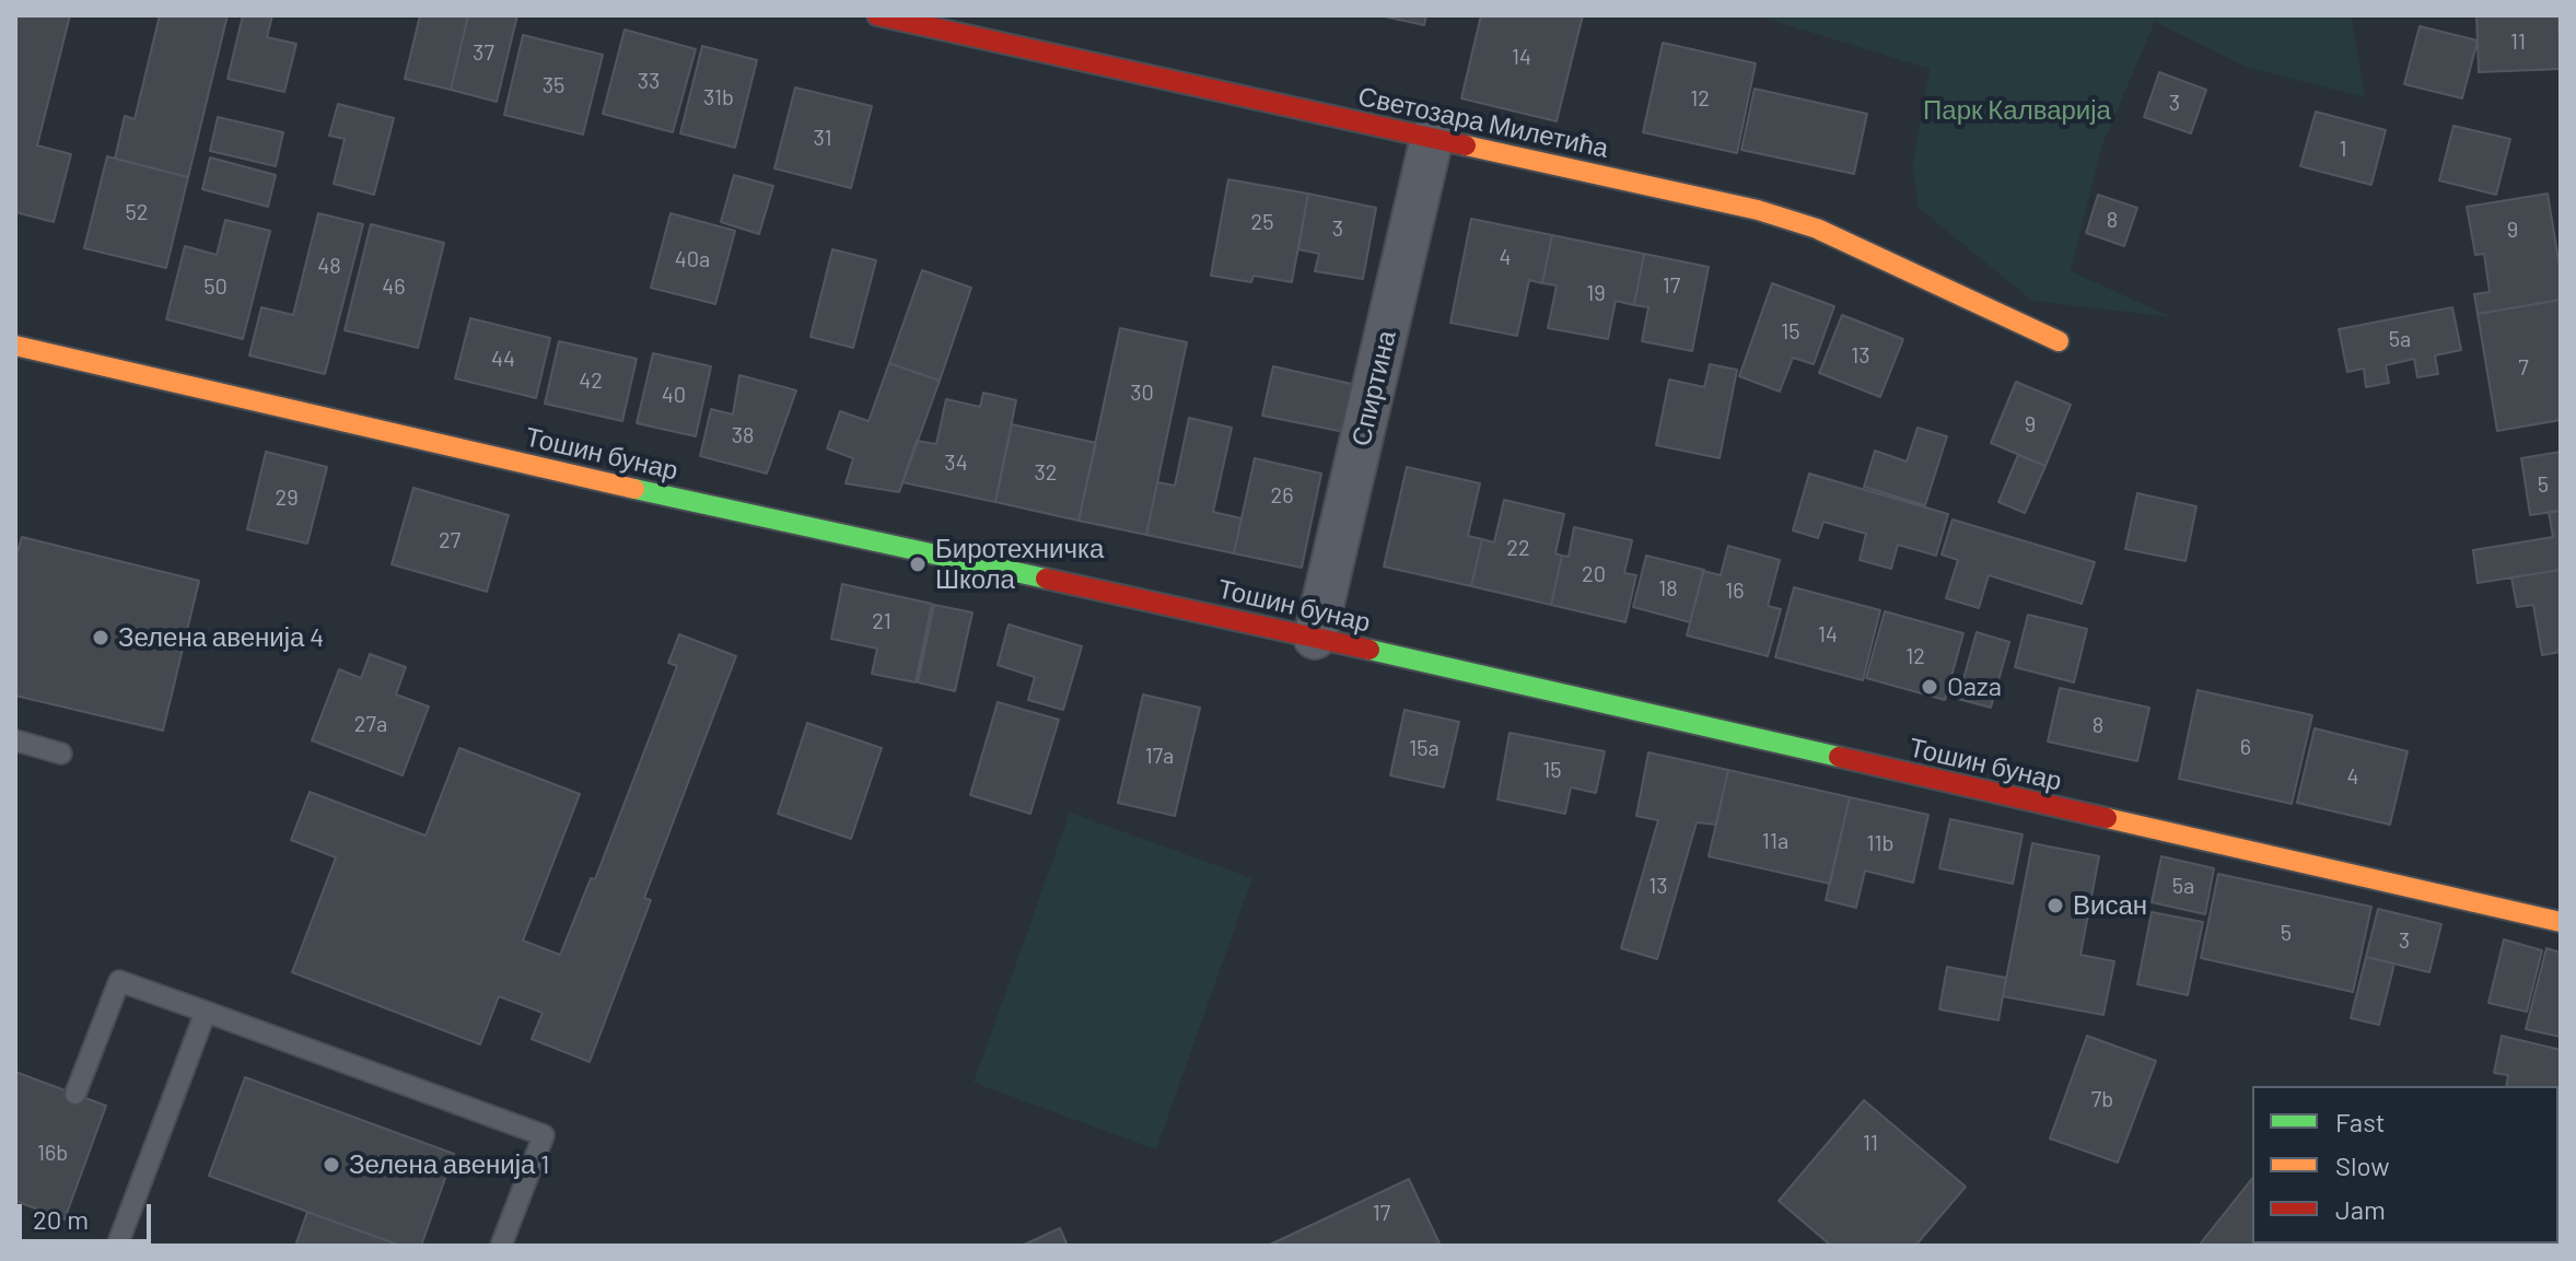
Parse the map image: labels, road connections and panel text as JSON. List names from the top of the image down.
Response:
{
  "streets": {
    "main road": ["Светозара Милетића", "Тошин бунар"],
    "street": ["Спиртина"]
  },
  "crossings": [
    ["Светозара Милетића", "Спиртина"],
    ["Спиртина", "Тошин бунар"]
  ],
  "parks": ["Парк Калварија"],
  "places": [
    "Биротехничка Школа",
    "Зелена авенија 4",
    "Oaza",
    "Висан",
    "Зелена авенија 1"
  ],
  "house_numbers": [
    "11",
    "37",
    "14",
    "33",
    "35",
    "31b",
    "12",
    "3",
    "31",
    "1",
    "52",
    "8",
    "25",
    "3",
    "9",
    "4",
    "40a",
    "48",
    "17",
    "50",
    "46",
    "19",
    "15",
    "5a",
    "13",
    "44",
    "7",
    "42",
    "30",
    "40",
    "9",
    "38",
    "34",
    "32",
    "5",
    "26",
    "29",
    "27",
    "22",
    "20",
    "18",
    "16",
    "21",
    "14",
    "12",
    "27a",
    "8",
    "6",
    "15a",
    "17a",
    "15",
    "4",
    "11a",
    "11b",
    "13",
    "5a",
    "5",
    "3",
    "7b",
    "11",
    "16b",
    "17"
  ],
  "legend": ["Fast", "Slow", "Jam"],
  "scale_bar": "20 m"
}
